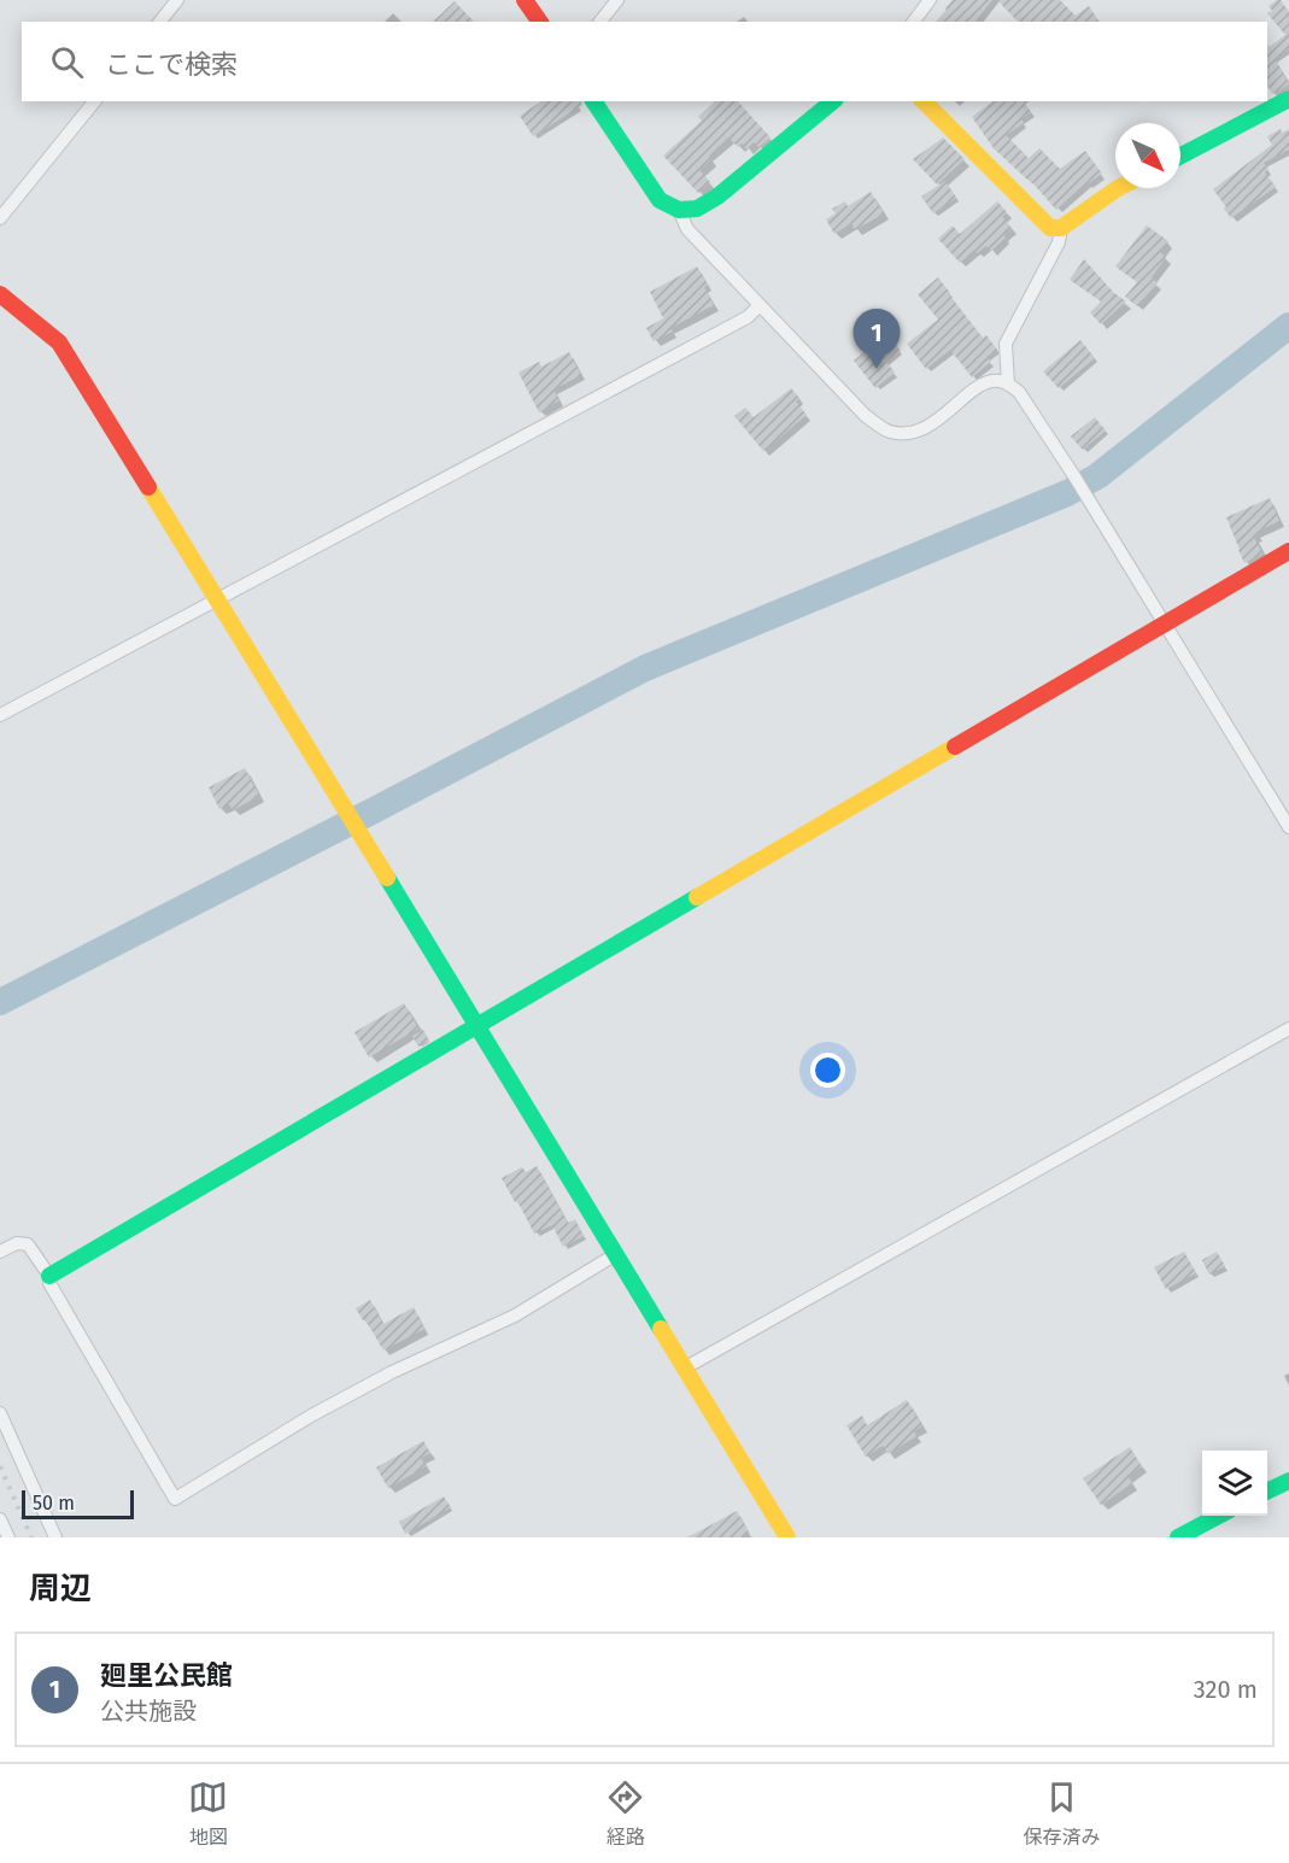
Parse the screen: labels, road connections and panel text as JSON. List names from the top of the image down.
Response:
{
  "scale_bar": "50 m",
  "north": "bottom right",
  "page": {
    "search": "ここで検索",
    "pins": "1",
    "scale": "50 m",
    "heading": "周辺",
    "list": [
      {
        "mark": "1",
        "name": "廻里公民館",
        "note": "公共施設",
        "value": "320 m"
      }
    ],
    "nav": ["地図", "経路", "保存済み"]
  }
}
